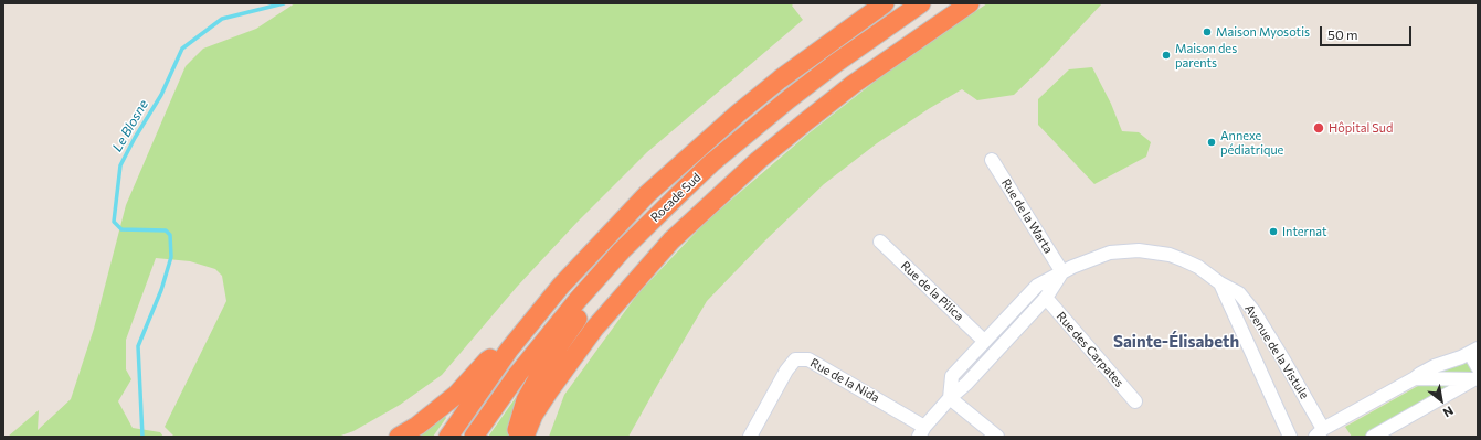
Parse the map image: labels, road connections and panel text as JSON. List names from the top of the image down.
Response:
{
  "streets": {
    "highway": ["Rocade Sud"],
    "street": [
      "Rue de la Warta",
      "Rue de la Pilica",
      "Rue des Carpates",
      "Avenue de la Vistule",
      "Rue de la Nida"
    ]
  },
  "crossings": [
    ["Rue de la Warta", "Avenue de la Vistule"],
    ["Rue de la Pilica", "Avenue de la Vistule"]
  ],
  "districts": ["Sainte-Élisabeth"],
  "water": ["Le Blosne"],
  "places": [
    "Maison Myosotis",
    "Maison des parents",
    "Hôpital Sud",
    "Annexe pédiatrique",
    "Internat"
  ],
  "scale_bar": "50 m",
  "north": "bottom right"
}
